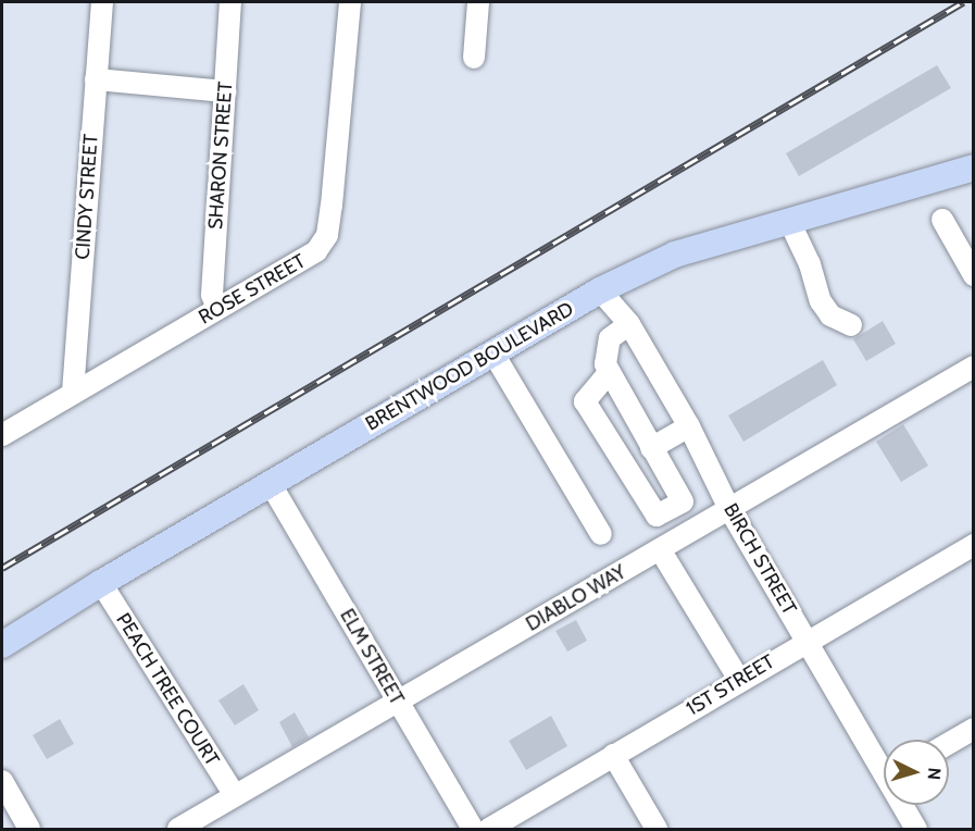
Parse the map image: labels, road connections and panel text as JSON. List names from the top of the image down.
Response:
{
  "streets": {
    "main road": ["BRENTWOOD BOULEVARD"],
    "street": [
      "SHARON STREET",
      "CINDY STREET",
      "ROSE STREET",
      "BIRCH STREET",
      "DIABLO WAY",
      "ELM STREET",
      "1ST STREET",
      "PEACH TREE COURT"
    ]
  },
  "crossings": [
    ["SHARON STREET", "ROSE STREET"],
    ["CINDY STREET", "ROSE STREET"],
    ["BRENTWOOD BOULEVARD", "BIRCH STREET"],
    ["BRENTWOOD BOULEVARD", "ELM STREET"],
    ["BRENTWOOD BOULEVARD", "PEACH TREE COURT"],
    ["BIRCH STREET", "DIABLO WAY"],
    ["BIRCH STREET", "1ST STREET"],
    ["DIABLO WAY", "ELM STREET"],
    ["DIABLO WAY", "PEACH TREE COURT"]
  ],
  "north": "right"
}
